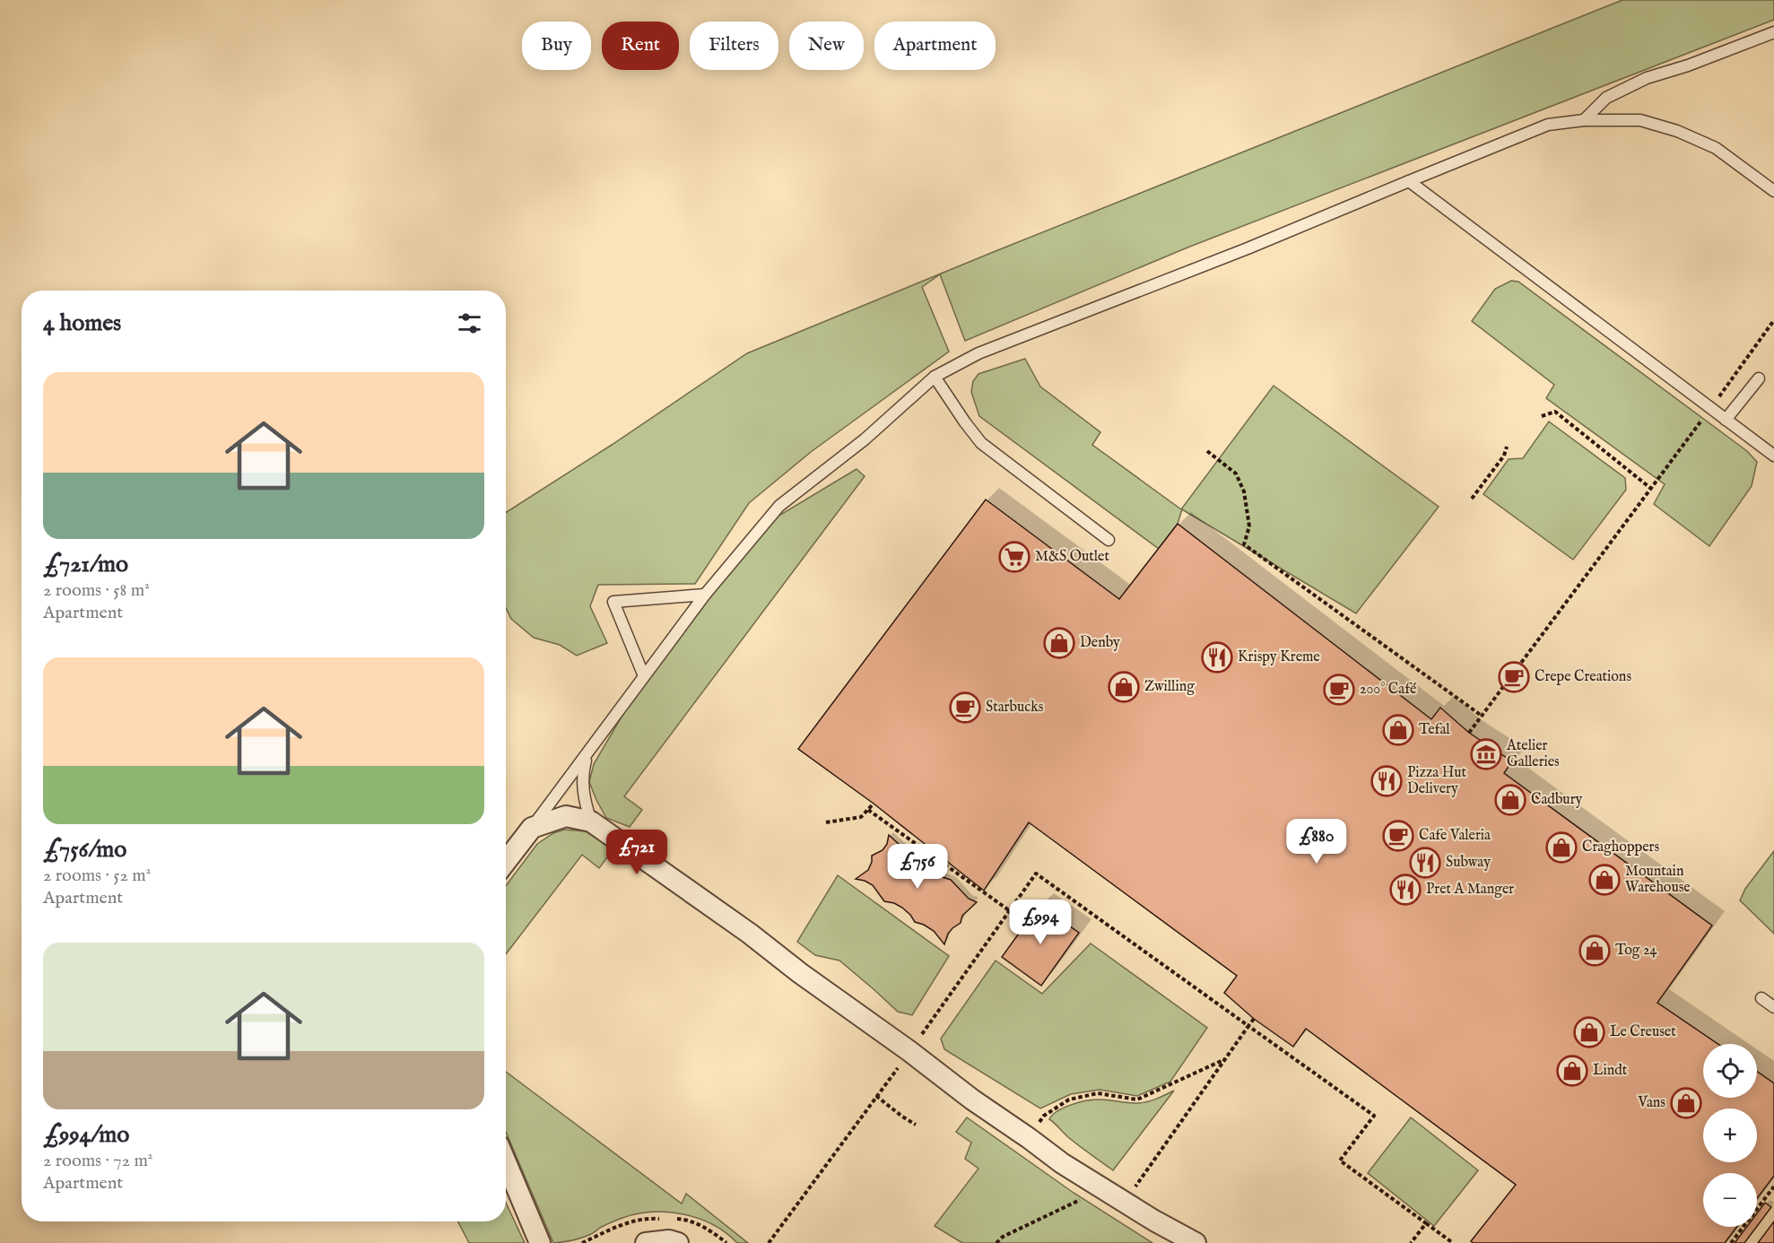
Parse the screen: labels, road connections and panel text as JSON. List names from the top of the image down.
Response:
{
  "places": {
    "supermarket": ["M&S Outlet"],
    "shop": [
      "Denby",
      "Zwilling",
      "Tefal",
      "Cadbury",
      "Craghoppers",
      "Mountain Warehouse",
      "Tog 24",
      "Le Creuset",
      "Lindt",
      "Vans"
    ],
    "restaurant": [
      "Krispy Kreme",
      "Pizza Hut Delivery",
      "Subway",
      "Pret A Manger"
    ],
    "cafe": [
      "Crepe Creations",
      "200° Café",
      "Starbucks",
      "Cafe Valeria"
    ],
    "museum": ["Atelier Galleries"]
  },
  "page": {
    "chip": [
      "Buy",
      "Rent",
      "Filters",
      "New",
      "Apartment"
    ],
    "heading": "4 homes",
    "list": [
      {
        "name": "£721/mo",
        "note": "2 rooms · 58 m² · Apartment"
      },
      {
        "name": "£756/mo",
        "note": "2 rooms · 52 m² · Apartment"
      },
      {
        "name": "£994/mo",
        "note": "2 rooms · 72 m² · Apartment"
      }
    ],
    "price": [
      "£880",
      "£721",
      "£756",
      "£994"
    ],
    "map_buttons": ["+", "−"]
  }
}
